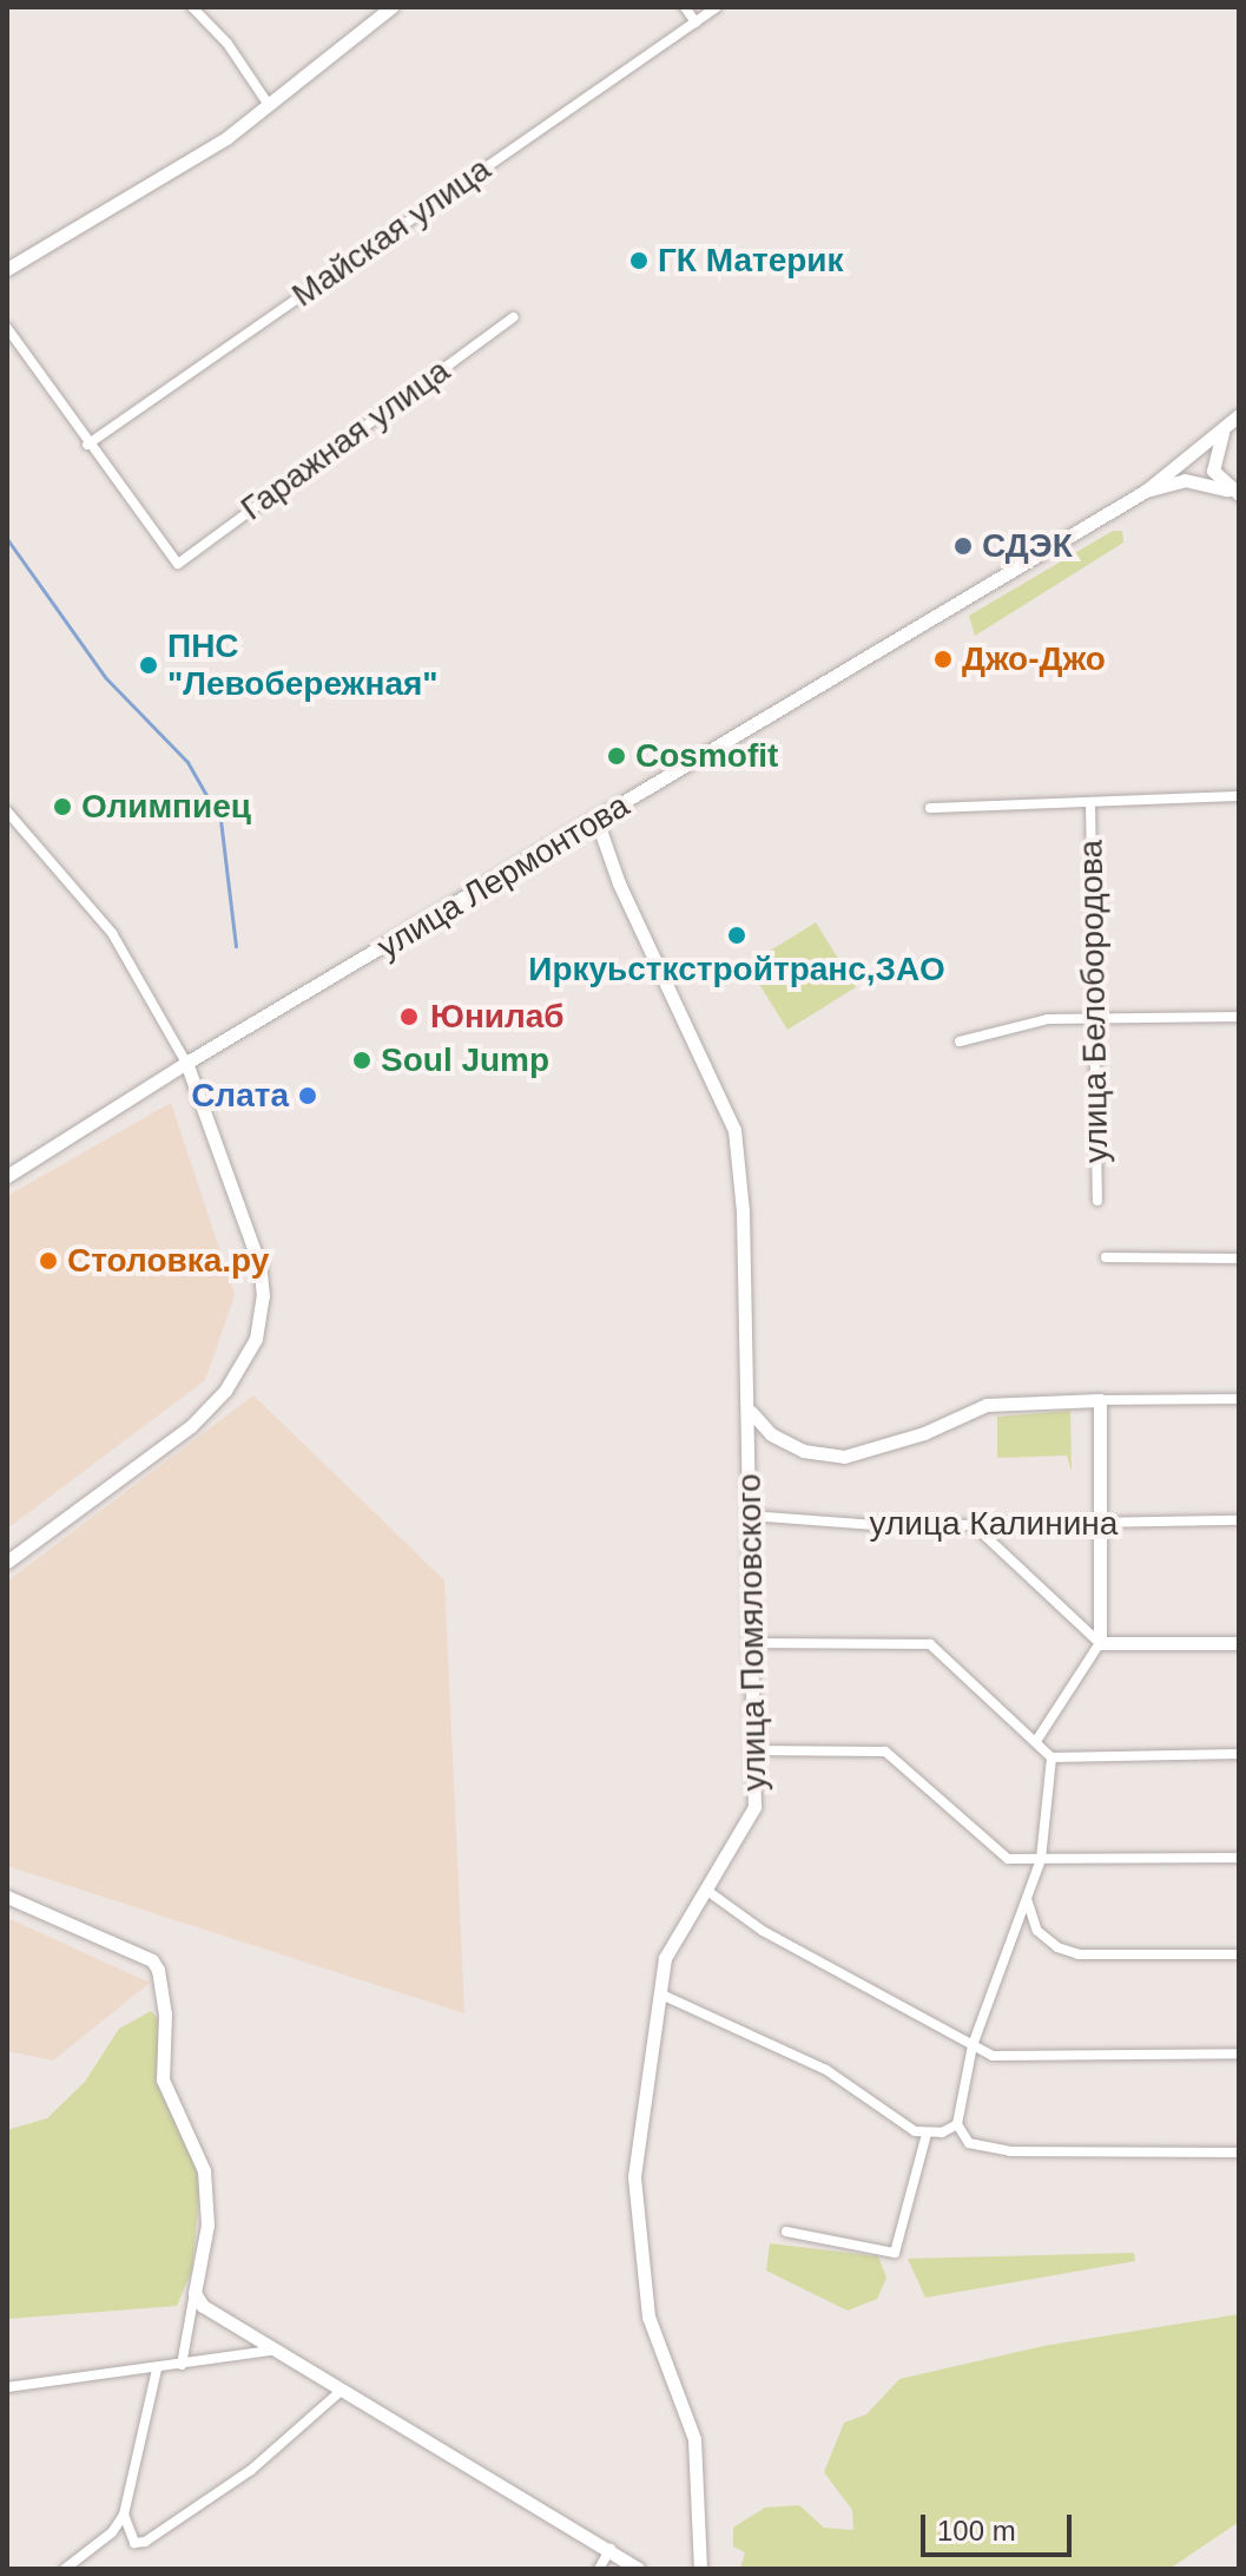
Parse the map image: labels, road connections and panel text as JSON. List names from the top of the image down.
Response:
{
  "streets": {
    "street": [
      "Майская улица",
      "Гаражная улица",
      "улица Лермонтова",
      "улица Белобородова",
      "улица Калинина",
      "улица Помяловского"
    ]
  },
  "crossings": [
    ["Майская улица", "Гаражная улица"],
    ["улица Лермонтова", "улица Помяловского"],
    ["улица Калинина", "улица Помяловского"]
  ],
  "places": [
    "ГК Материк",
    "СДЭК",
    "Джо-Джо",
    "ПНС \"Левобережная\"",
    "Cosmofit",
    "Олимпиец",
    "Иркуьсткстройтранс,ЗАО",
    "Юнилаб",
    "Soul Jump",
    "Слата",
    "Столовка.ру"
  ],
  "scale_bar": "100 m"
}
